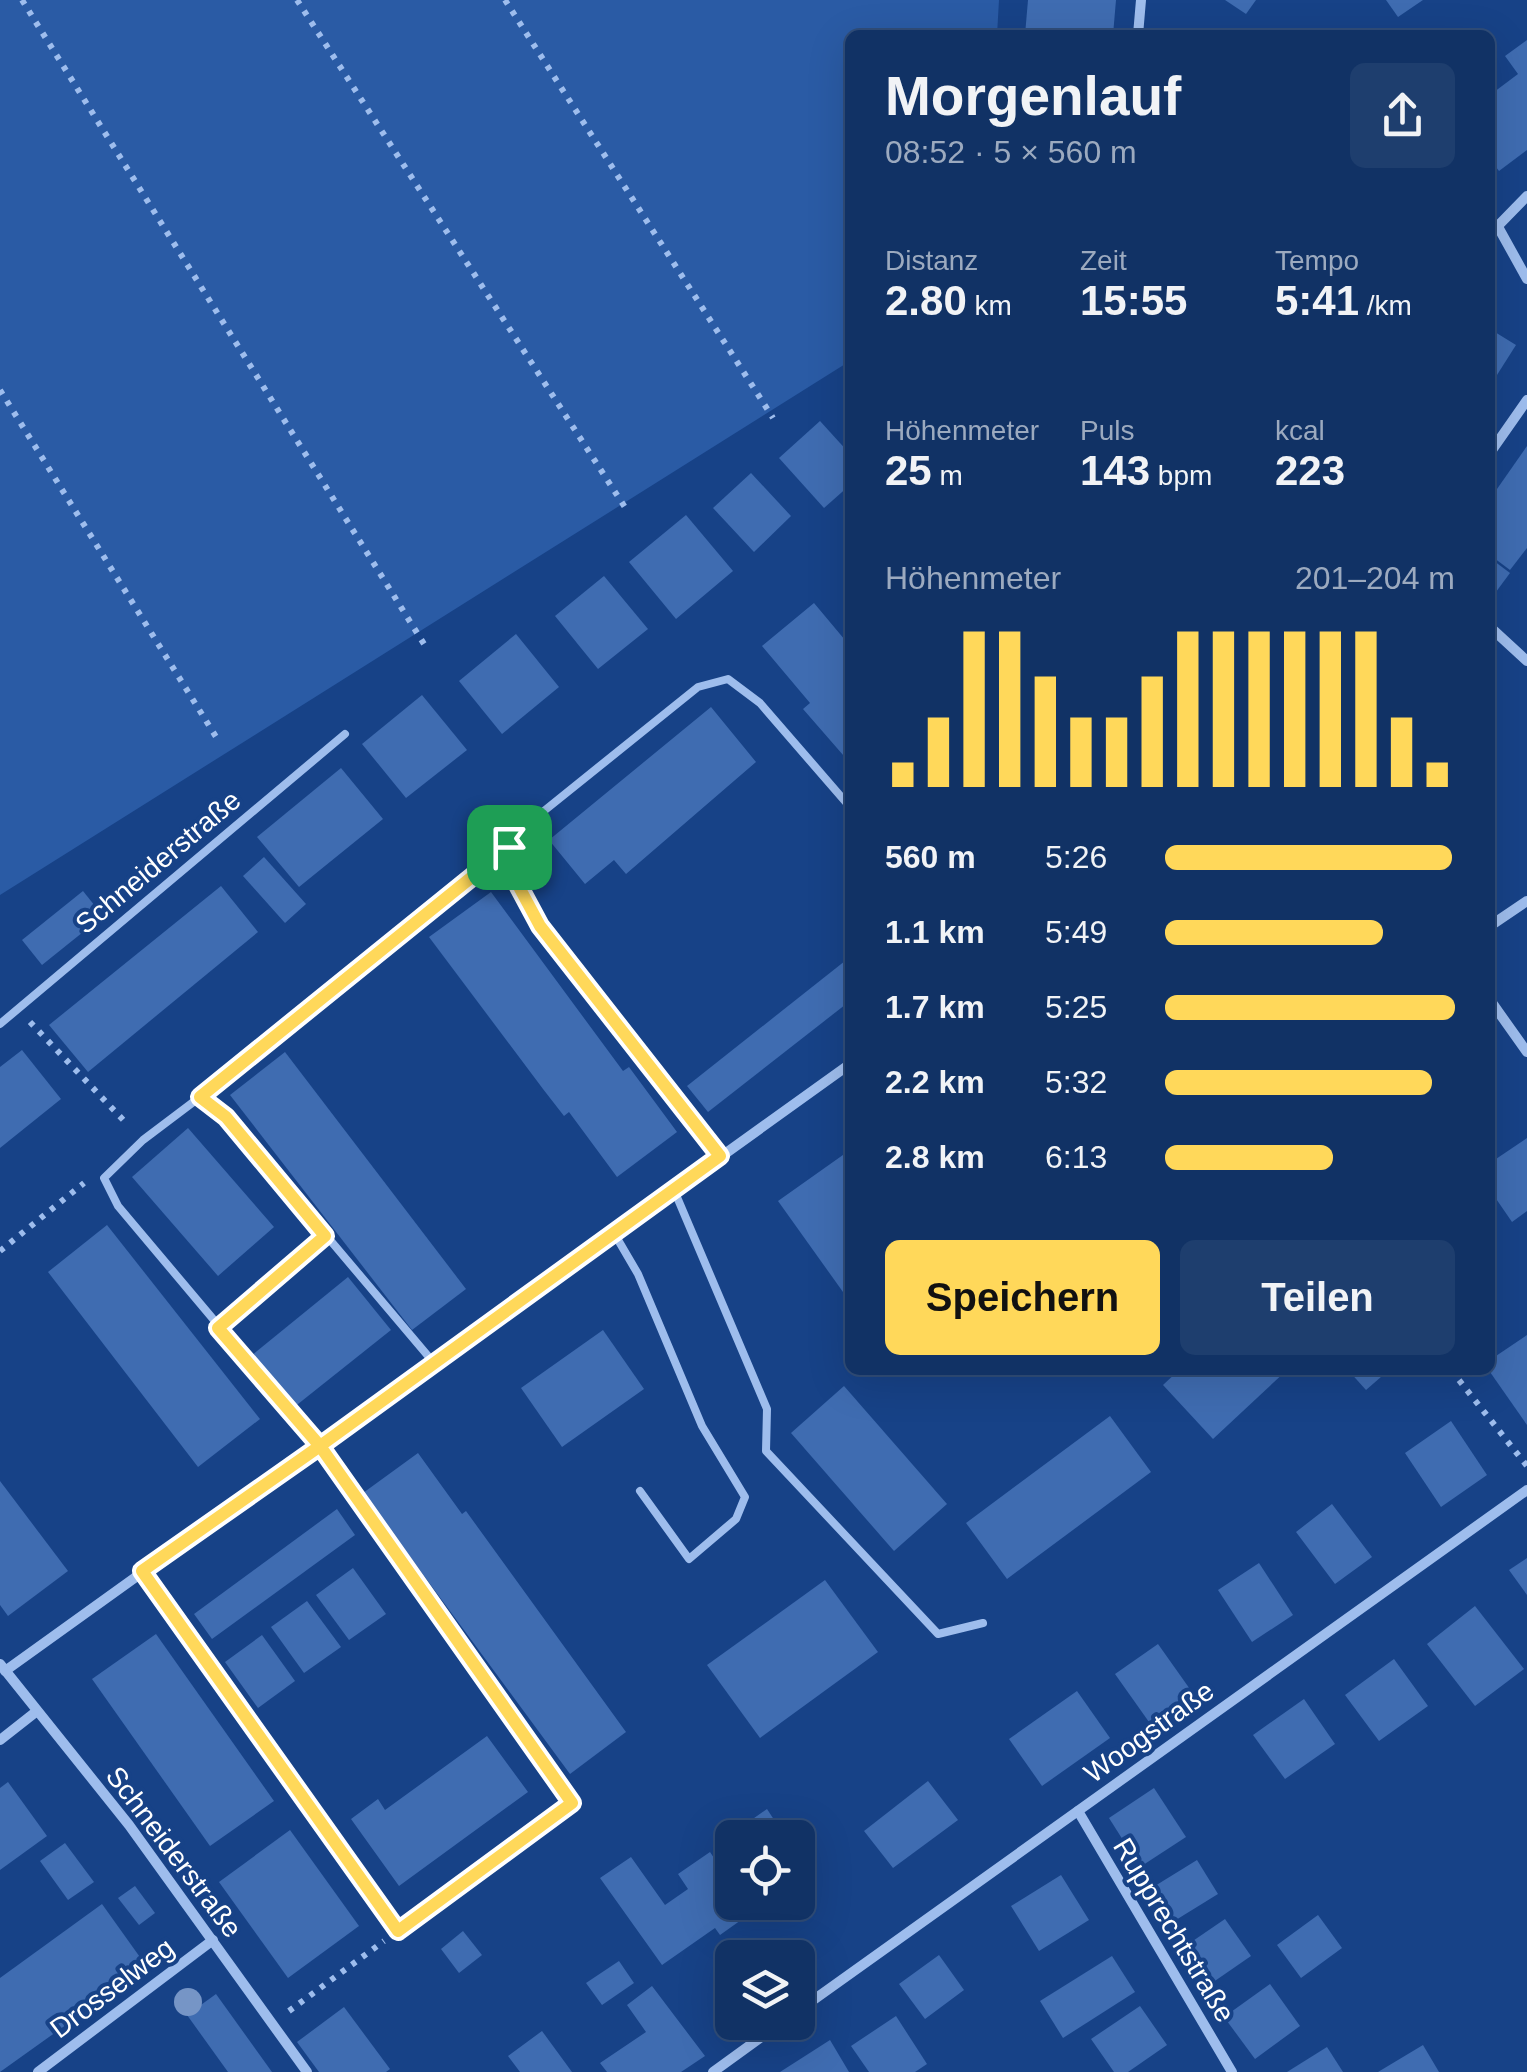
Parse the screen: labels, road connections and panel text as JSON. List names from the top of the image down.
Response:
{
  "streets": {
    "street": [
      "Schneiderstraße",
      "Woogstraße",
      "Rupprechtstraße",
      "Drosselweg"
    ]
  },
  "crossings": [
    ["Schneiderstraße", "Drosselweg"],
    ["Woogstraße", "Rupprechtstraße"]
  ],
  "page": {
    "heading": ["Morgenlauf", "08:52 · 5 × 560 m"],
    "stats": [
      ["Distanz", "2.80 km"],
      ["Zeit", "15:55"],
      ["Tempo", "5:41 /km"],
      ["Höhenmeter", "25 m"],
      ["Puls", "143 bpm"],
      ["kcal", "223"]
    ],
    "chart": ["Höhenmeter", "201–204 m"],
    "list": [
      {
        "name": "560 m",
        "note": "5:26"
      },
      {
        "name": "1.1 km",
        "note": "5:49"
      },
      {
        "name": "1.7 km",
        "note": "5:25"
      },
      {
        "name": "2.2 km",
        "note": "5:32"
      },
      {
        "name": "2.8 km",
        "note": "6:13"
      }
    ],
    "buttons": ["Speichern", "Teilen"]
  }
}
